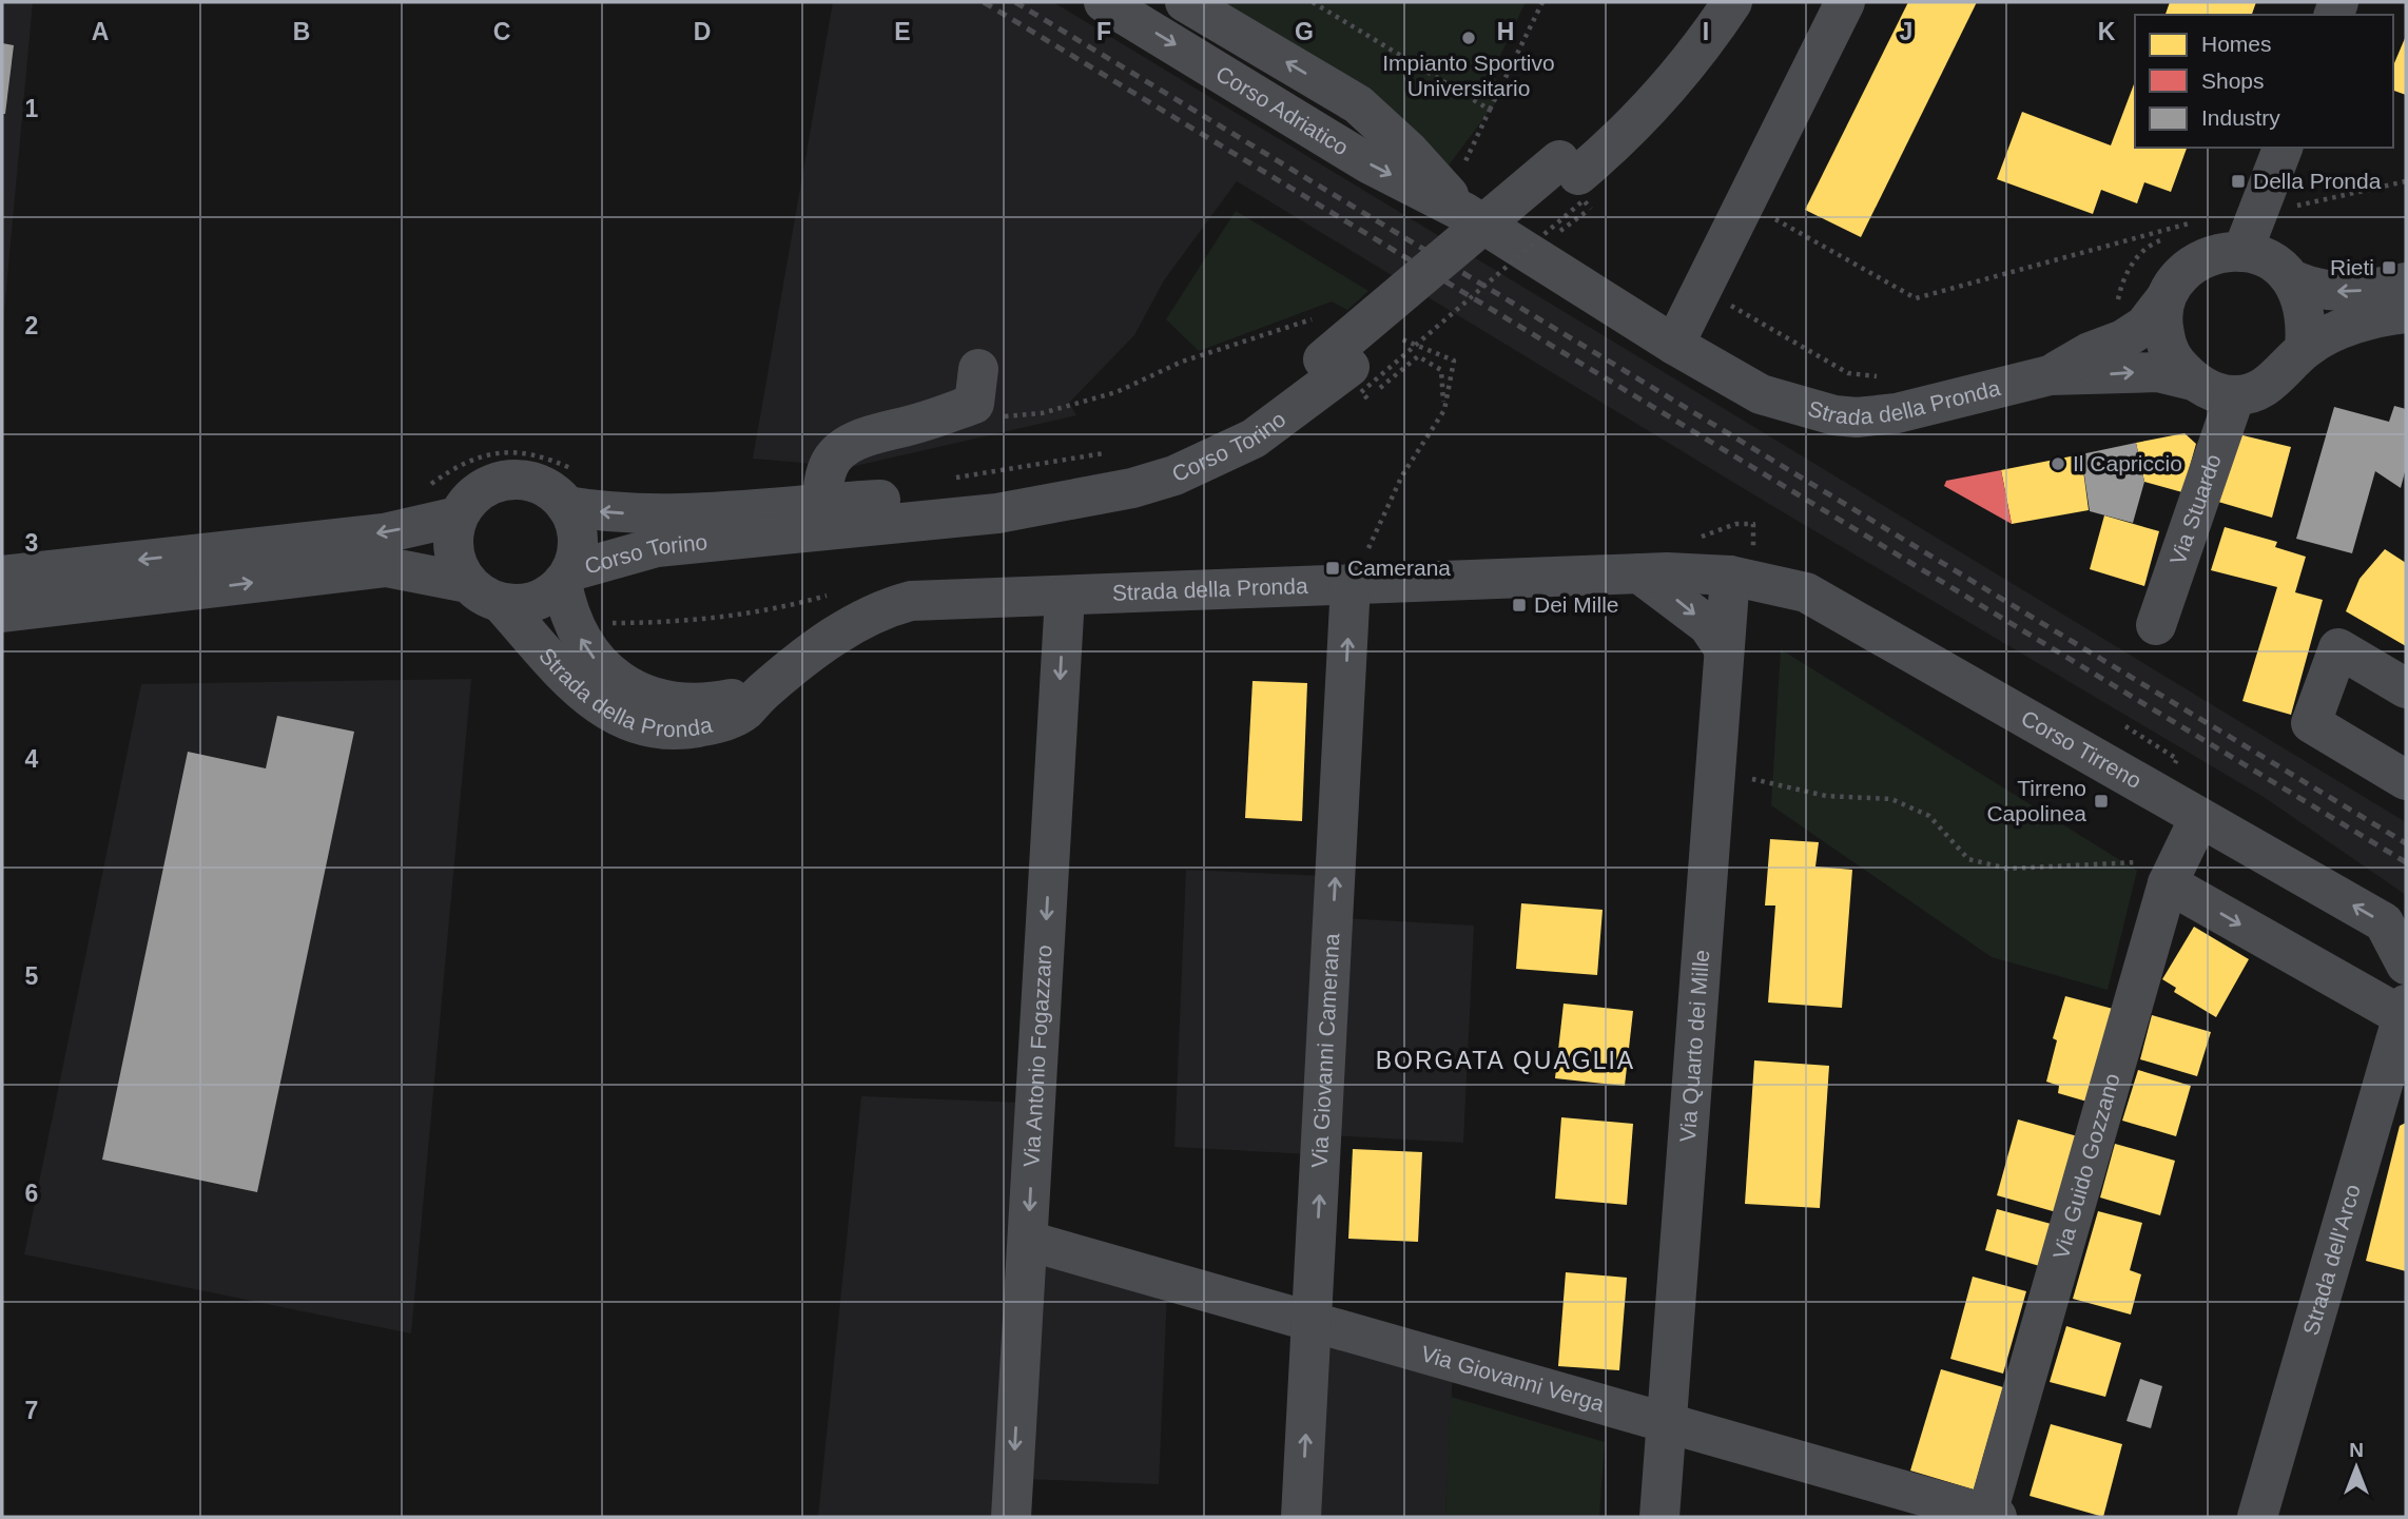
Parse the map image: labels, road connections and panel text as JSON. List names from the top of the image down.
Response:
{
  "streets": {
    "street": [
      "Corso Adriatico",
      "Strada della Pronda",
      "Corso Torino",
      "Via Stuardo",
      "Corso Tirreno",
      "Via Quarto dei Mille",
      "Via Giovanni Camerana",
      "Via Antonio Fogazzaro",
      "Via Guido Gozzano",
      "Strada dell'Arco",
      "Via Giovanni Verga"
    ]
  },
  "crossings": [
    ["Corso Adriatico", "Strada della Pronda"],
    ["Strada della Pronda", "Corso Torino"],
    ["Strada della Pronda", "Via Stuardo"],
    ["Strada della Pronda", "Corso Tirreno"],
    ["Strada della Pronda", "Via Quarto dei Mille"],
    ["Strada della Pronda", "Via Giovanni Camerana"],
    ["Strada della Pronda", "Via Antonio Fogazzaro"],
    ["Corso Tirreno", "Via Quarto dei Mille"],
    ["Corso Tirreno", "Via Guido Gozzano"],
    ["Via Quarto dei Mille", "Via Giovanni Verga"],
    ["Via Giovanni Camerana", "Via Giovanni Verga"],
    ["Via Antonio Fogazzaro", "Via Giovanni Verga"],
    ["Via Guido Gozzano", "Via Giovanni Verga"]
  ],
  "one_way": ["Via Giovanni Camerana", "Via Antonio Fogazzaro"],
  "districts": ["BORGATA QUAGLIA"],
  "places": {
    "other": ["Impianto Sportivo Universitario", "Il Capriccio"],
    "transit": [
      "Della Pronda",
      "Rieti",
      "Camerana",
      "Dei Mille",
      "Tirreno Capolinea"
    ]
  },
  "legend": ["Homes", "Shops", "Industry"],
  "north": "top",
  "grid": {
    "columns": [
      "A",
      "B",
      "C",
      "D",
      "E",
      "F",
      "G",
      "H",
      "I",
      "J",
      "K"
    ],
    "rows": [
      "1",
      "2",
      "3",
      "4",
      "5",
      "6",
      "7"
    ]
  }
}
